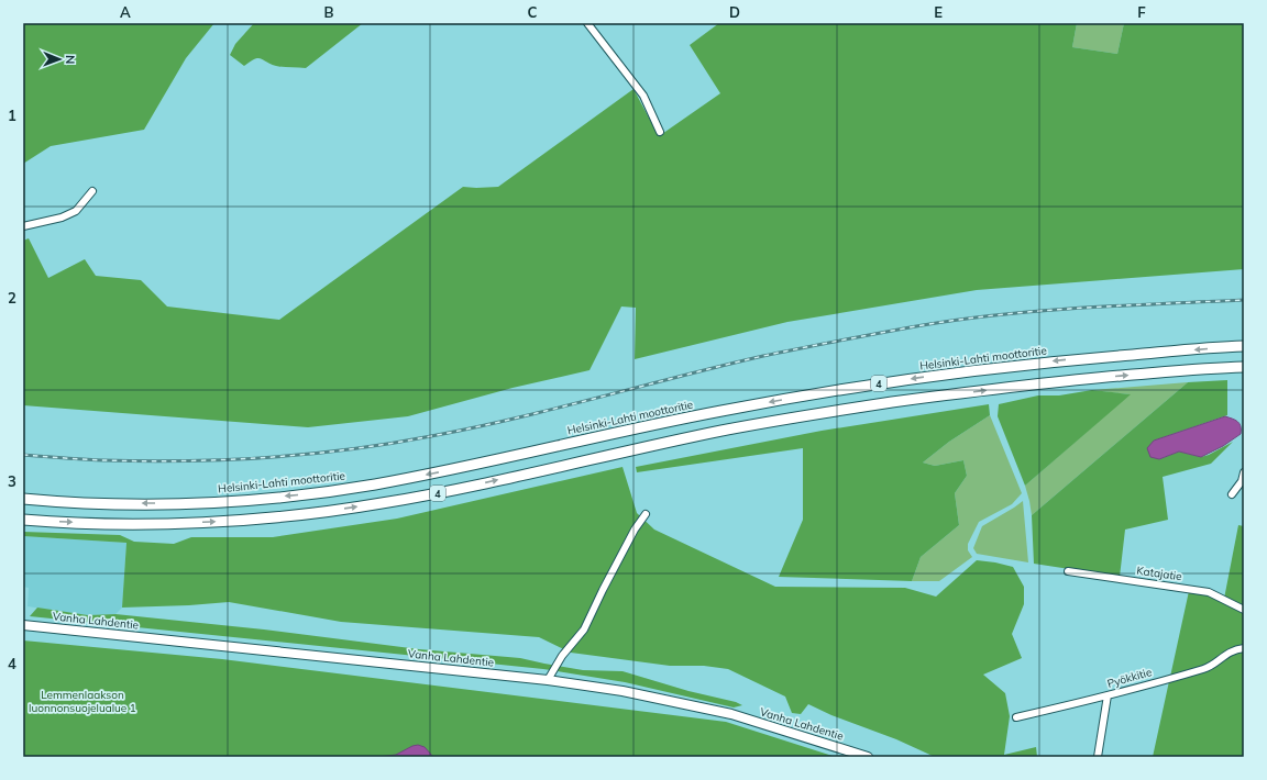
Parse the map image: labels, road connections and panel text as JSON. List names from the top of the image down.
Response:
{
  "streets": {
    "highway": ["Helsinki-Lahti moottoritie", "4"],
    "main road": ["Vanha Lahdentie"],
    "street": ["Katajatie", "Pyökkitie"]
  },
  "parks": ["Lemmenlaakson luonnonsuojelualue 1"],
  "north": "right",
  "grid": {
    "columns": [
      "A",
      "B",
      "C",
      "D",
      "E",
      "F"
    ],
    "rows": [
      "1",
      "2",
      "3",
      "4"
    ]
  }
}
